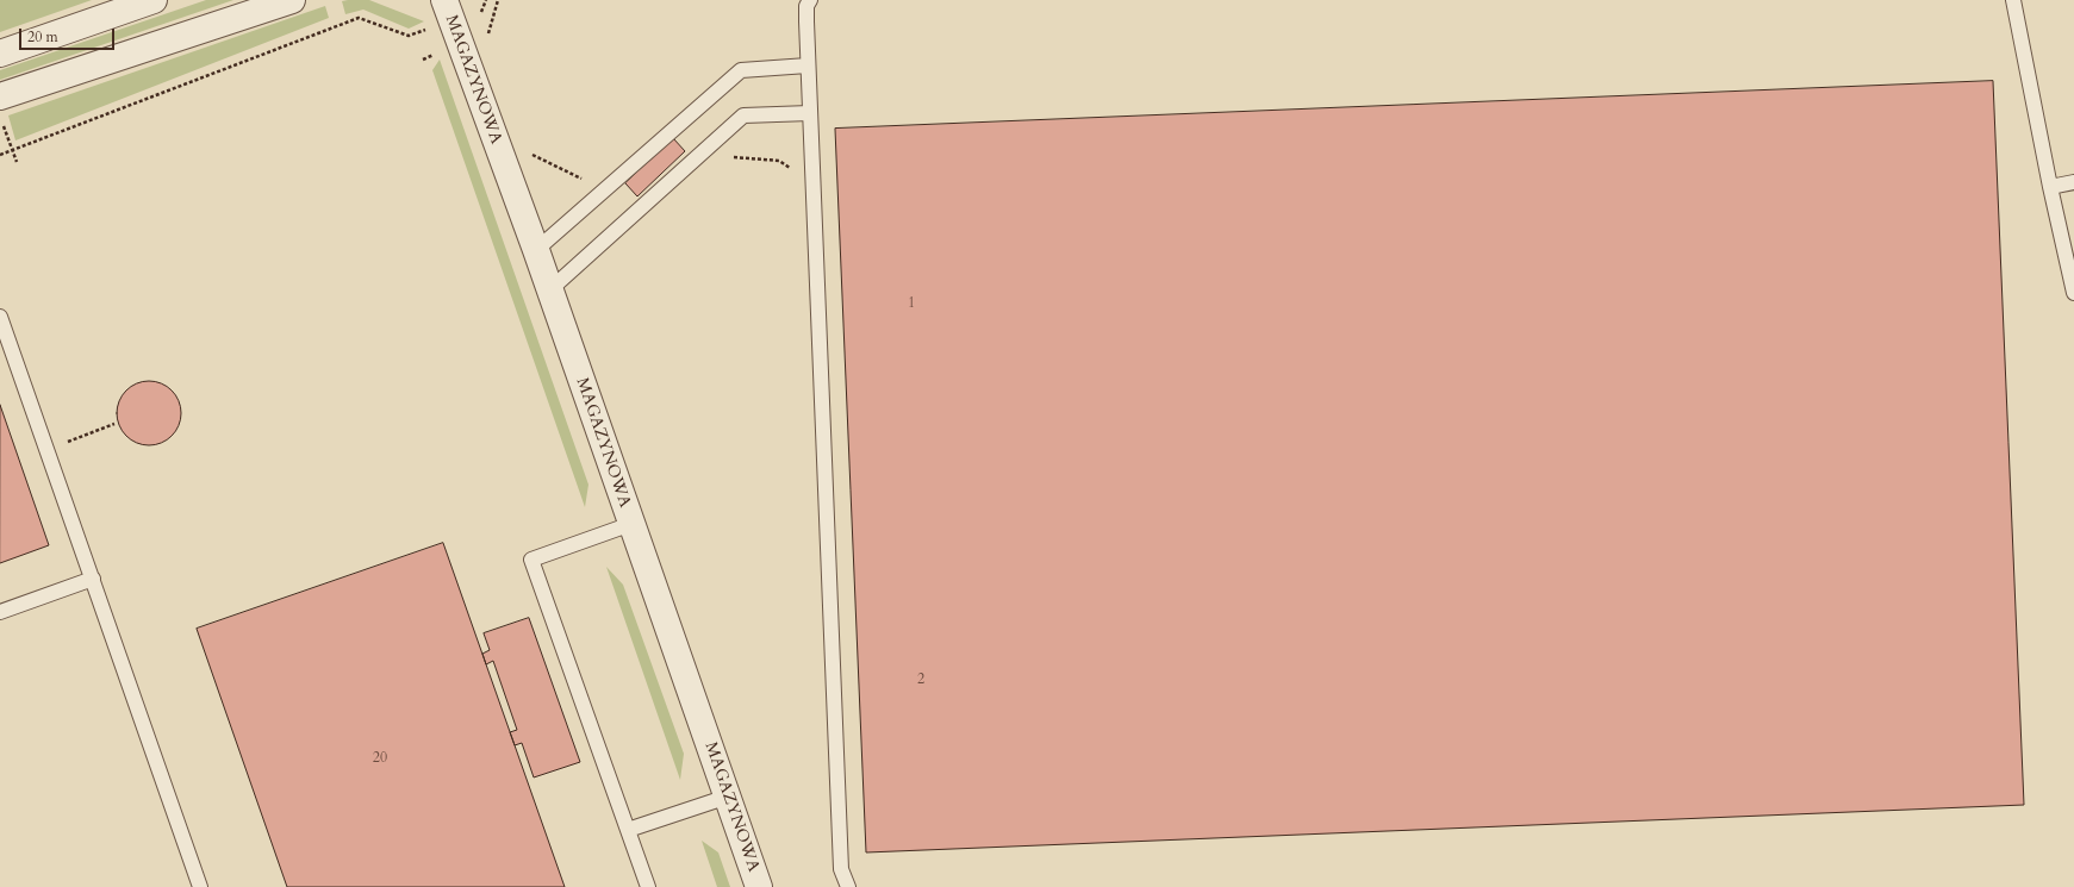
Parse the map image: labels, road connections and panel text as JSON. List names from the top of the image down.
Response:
{
  "streets": {
    "street": ["MAGAZYNOWA"]
  },
  "house_numbers": ["1", "2", "20"],
  "scale_bar": "20 m"
}
